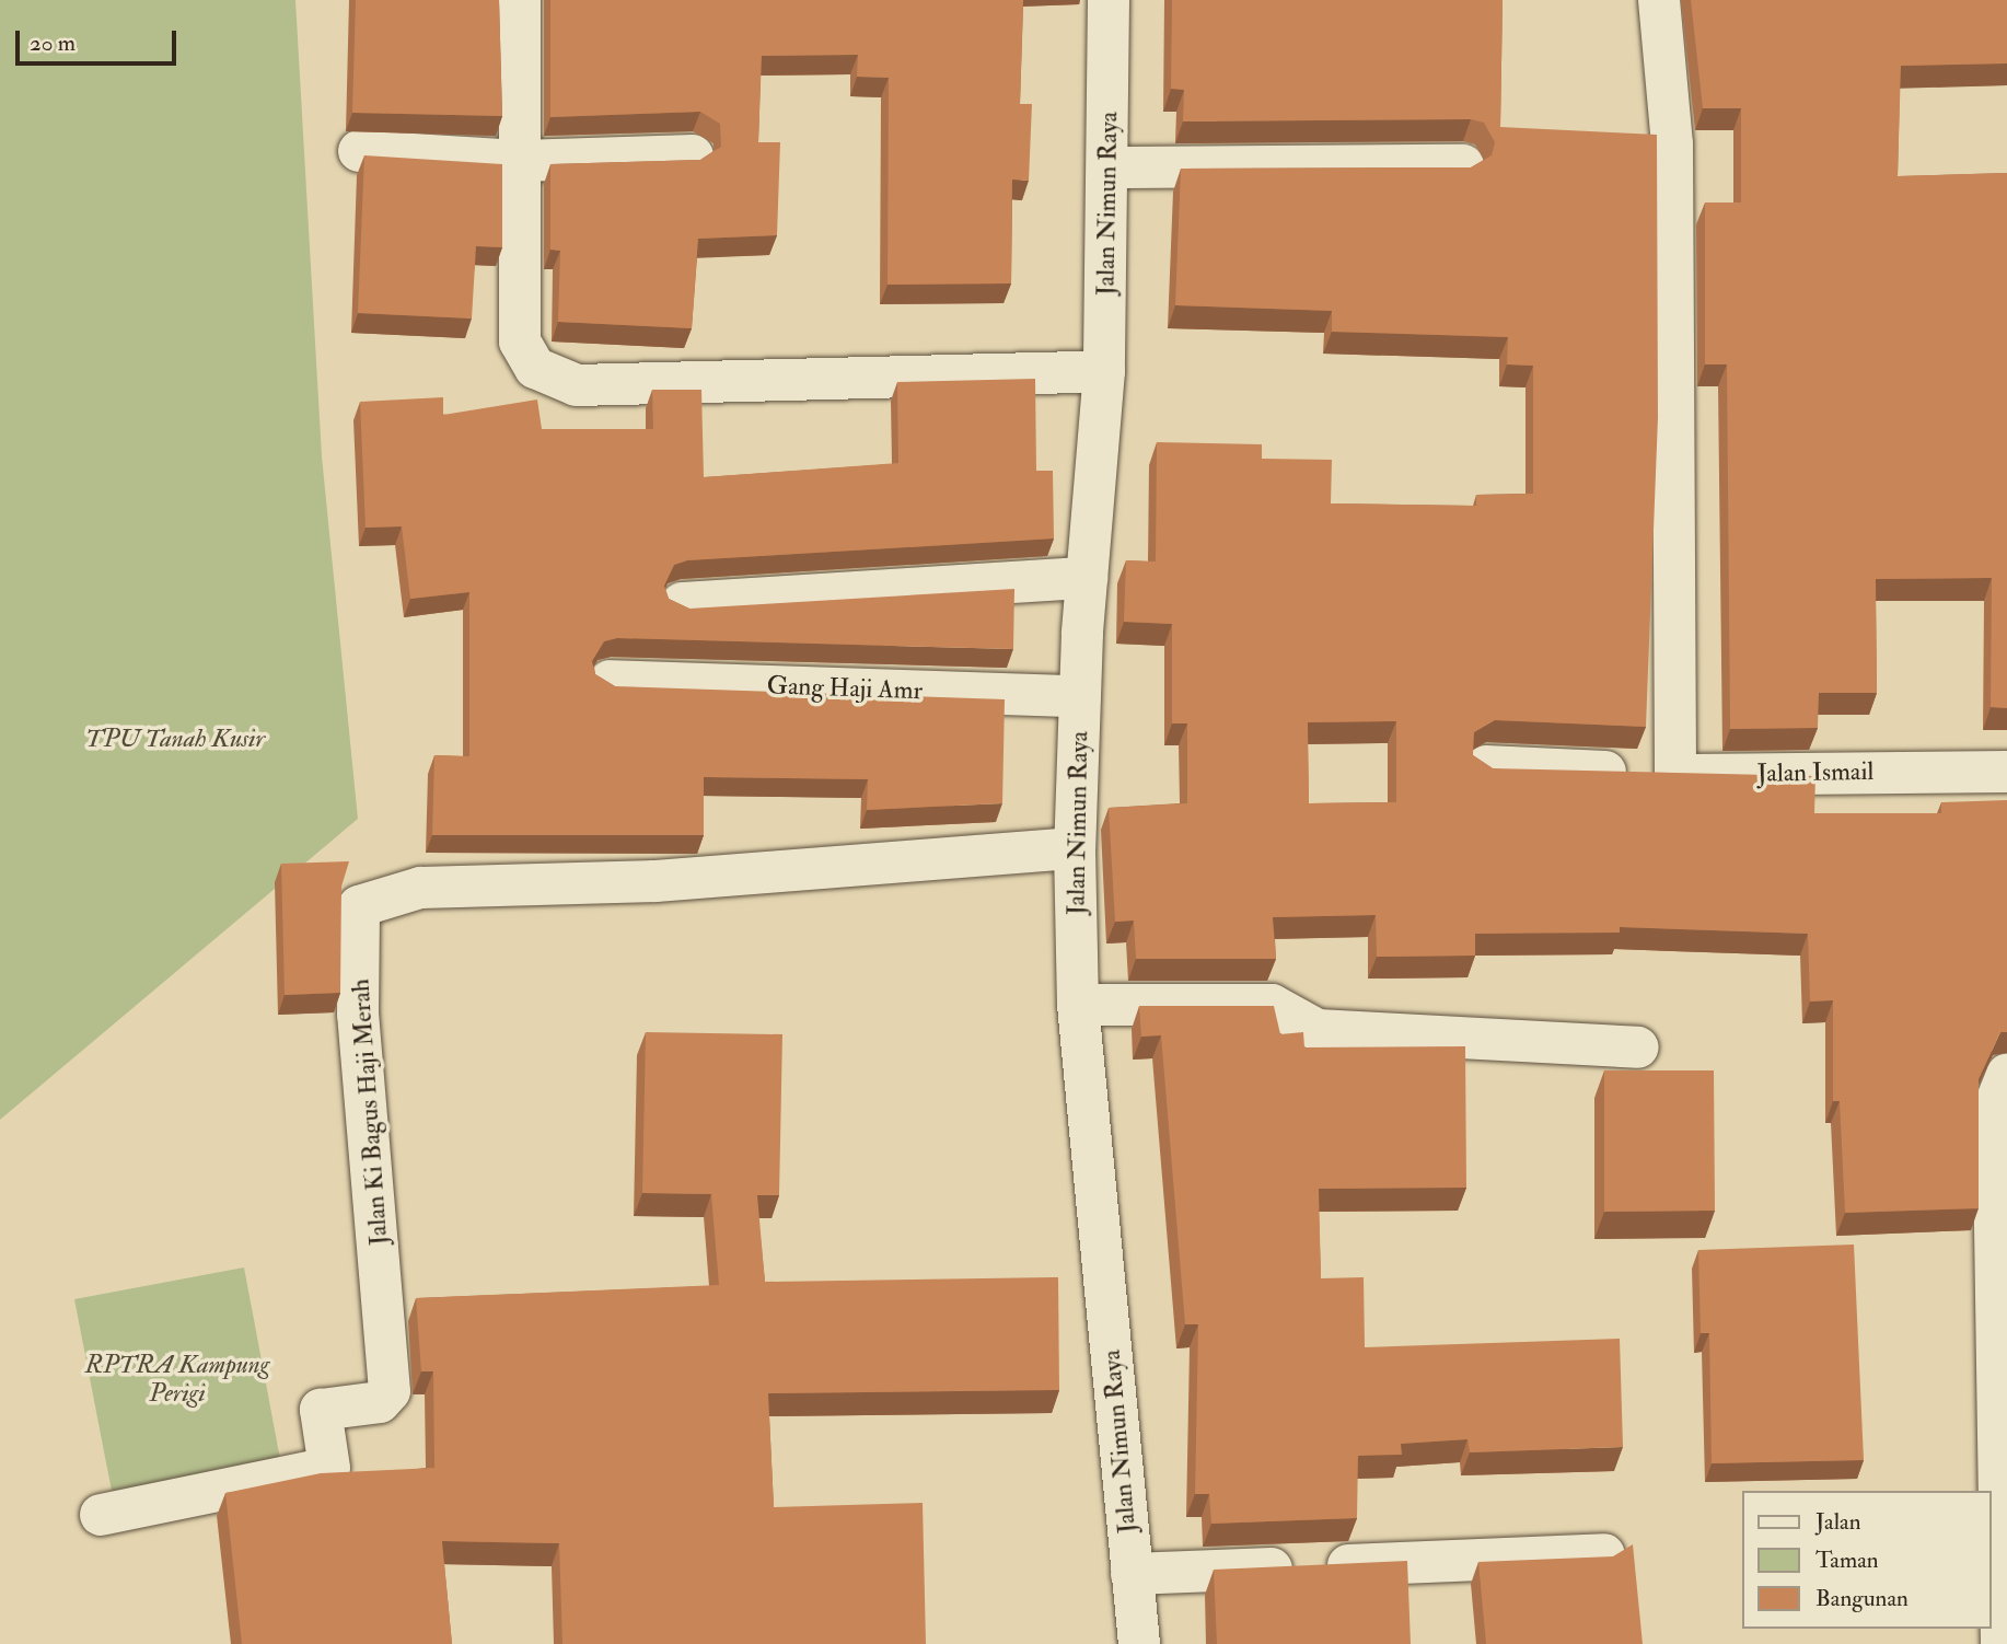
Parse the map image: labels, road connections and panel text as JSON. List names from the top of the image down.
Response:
{
  "streets": {
    "street": [
      "Jalan Nimun Raya",
      "Gang Haji Amr",
      "Jalan Ismail",
      "Jalan Ki Bagus Haji Merah"
    ]
  },
  "crossings": [
    ["Jalan Nimun Raya", "Gang Haji Amr"],
    ["Jalan Nimun Raya", "Jalan Ki Bagus Haji Merah"]
  ],
  "parks": ["TPU Tanah Kusir", "RPTRA Kampung Perigi"],
  "legend": ["Jalan", "Taman", "Bangunan"],
  "scale_bar": "20 m"
}
